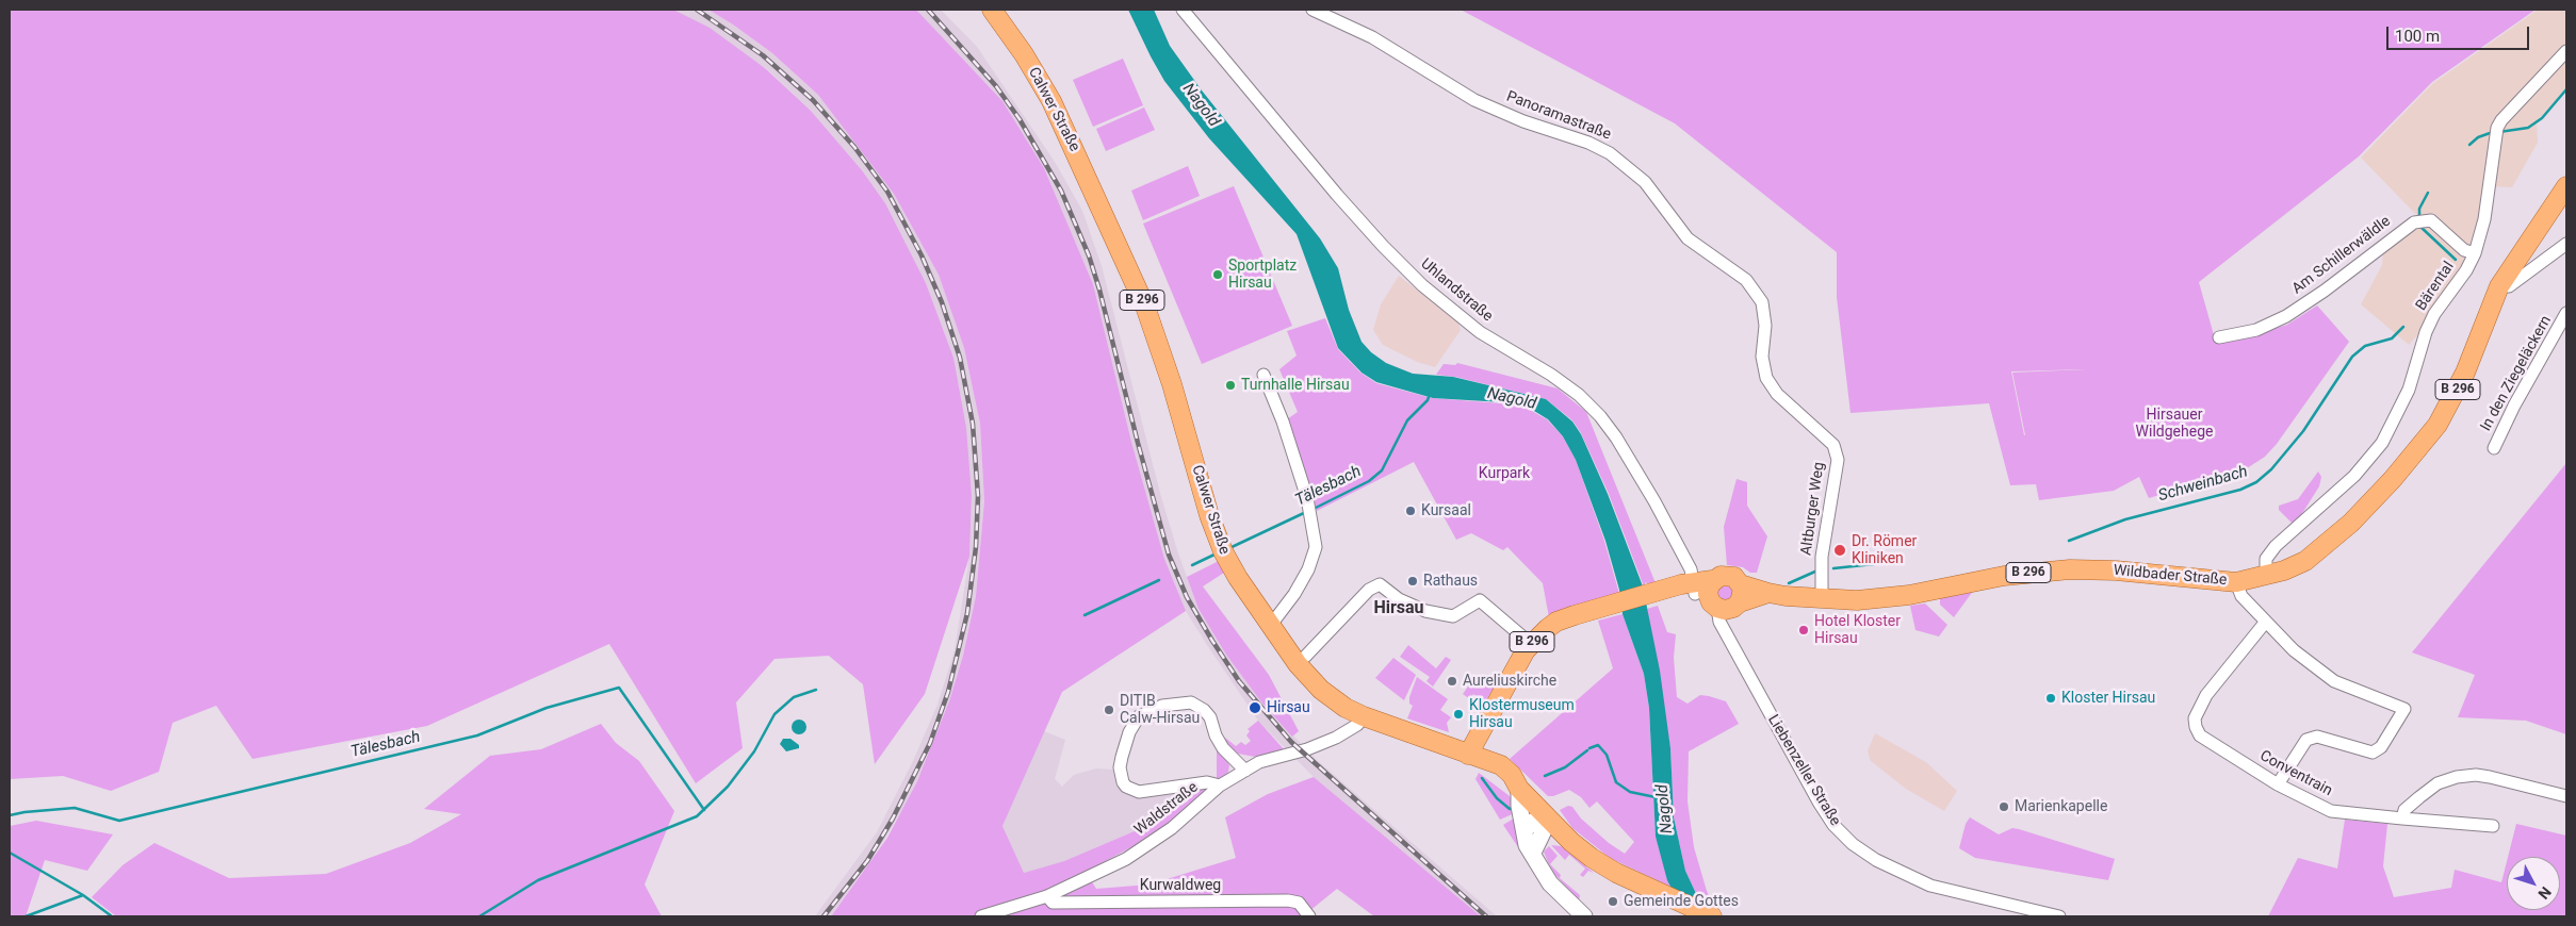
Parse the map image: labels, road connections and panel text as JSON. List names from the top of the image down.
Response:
{
  "streets": {
    "main road": ["Calwer Straße", "B 296", "Wildbader Straße"],
    "street": [
      "Panoramastraße",
      "Am Schillerwäldle",
      "Bärental",
      "Uhlandstraße",
      "In den Ziegeläckern",
      "Altburger Weg",
      "Liebenzeller Straße",
      "Conventrain",
      "Waldstraße",
      "Kurwaldweg"
    ]
  },
  "crossings": [
    ["Calwer Straße", "B 296"],
    ["Calwer Straße", "Waldstraße"],
    ["Panoramastraße", "Altburger Weg"],
    ["Am Schillerwäldle", "Bärental"],
    ["Bärental", "Wildbader Straße"],
    ["Uhlandstraße", "B 296"],
    ["Uhlandstraße", "Wildbader Straße"],
    ["Uhlandstraße", "Liebenzeller Straße"],
    ["B 296", "Wildbader Straße"],
    ["B 296", "Liebenzeller Straße"],
    ["Altburger Weg", "Wildbader Straße"],
    ["Wildbader Straße", "Liebenzeller Straße"],
    ["Waldstraße", "Kurwaldweg"]
  ],
  "districts": ["Hirsau"],
  "water": ["Nagold", "Schweinbach", "Tälesbach"],
  "parks": ["Hirsauer Wildgehege", "Kurpark"],
  "places": [
    "Sportplatz Hirsau",
    "Turnhalle Hirsau",
    "Kursaal",
    "Dr. Römer Kliniken",
    "Rathaus",
    "Hotel Kloster Hirsau",
    "Aureliuskirche",
    "Kloster Hirsau",
    "Hirsau",
    "DITIB Calw-Hirsau",
    "Klostermuseum Hirsau",
    "Marienkapelle",
    "Gemeinde Gottes"
  ],
  "scale_bar": "100 m",
  "north": "bottom right"
}
